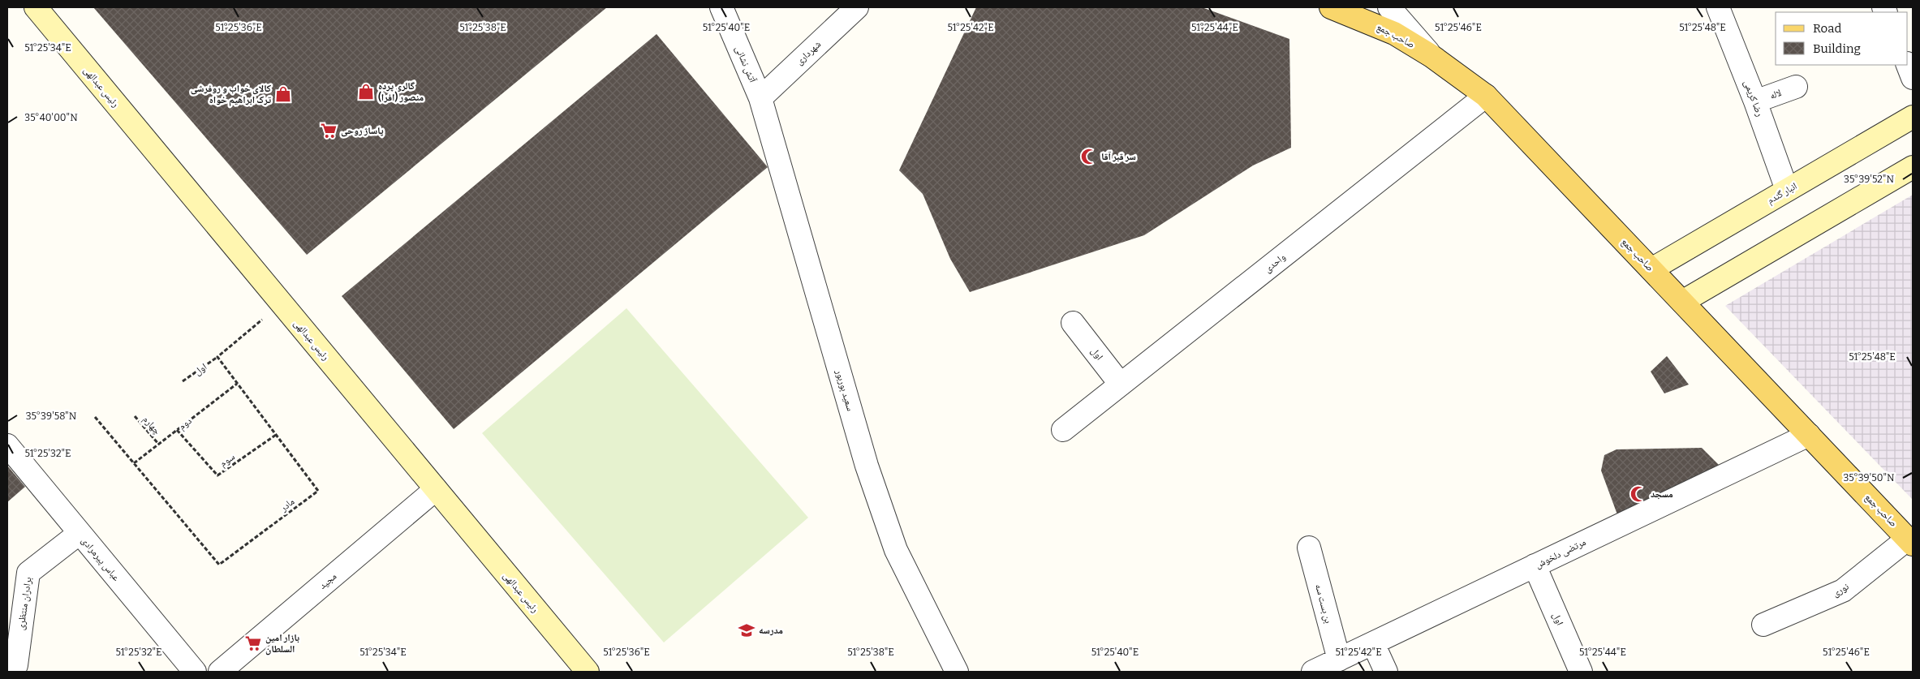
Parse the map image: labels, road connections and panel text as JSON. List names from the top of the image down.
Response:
{
  "streets": {
    "main road": ["صاحب جمع"],
    "street": [
      "شهرداری",
      "آتش نشانی",
      "رئیس عبدالهی",
      "لاله",
      "رضا کریمی",
      "انبار گندم",
      "واحدی",
      "اول",
      "سعید بوربور",
      "مرتضی دلخوش",
      "عباس پیرمرادی",
      "مجید",
      "نوری",
      "برادران منتظری",
      "بن بست سه"
    ],
    "path": [
      "دوم",
      "چهارم",
      "سوم",
      "مادر"
    ]
  },
  "crossings": [
    ["صاحب جمع", "انبار گندم"],
    ["صاحب جمع", "واحدی"],
    ["صاحب جمع", "مرتضی دلخوش"],
    ["صاحب جمع", "نوری"],
    ["شهرداری", "آتش نشانی"],
    ["شهرداری", "سعید بوربور"],
    ["آتش نشانی", "سعید بوربور"],
    ["رئیس عبدالهی", "مجید"],
    ["لاله", "رضا کریمی"],
    ["رضا کریمی", "انبار گندم"],
    ["واحدی", "اول"],
    ["اول", "مادر"],
    ["اول", "مرتضی دلخوش"],
    ["دوم", "چهارم"],
    ["دوم", "سوم"],
    ["دوم", "مادر"],
    ["سوم", "مادر"],
    ["مرتضی دلخوش", "بن بست سه"],
    ["عباس پیرمرادی", "برادران منتظری"]
  ],
  "places": {
    "shop": ["گالری پرده منصور (افرا)", "کالای خواب و روفرشی ترک ابراهیم خواه"],
    "supermarket": ["پاساژ روحی", "بازار امین السلطان"],
    "mosque": ["سر قبر آقا", "مسجد"],
    "school or university": ["مدرسه"]
  },
  "legend": ["Road", "Building"],
  "coordinates": [
    "51°25'36\"E",
    "51°25'38\"E",
    "51°25'40\"E",
    "51°25'42\"E",
    "51°25'44\"E",
    "51°25'46\"E",
    "51°25'48\"E",
    "51°25'34\"E",
    "35°40'00\"N",
    "35°39'52\"N",
    "35°39'58\"N",
    "51°25'32\"E",
    "35°39'50\"N"
  ]
}
